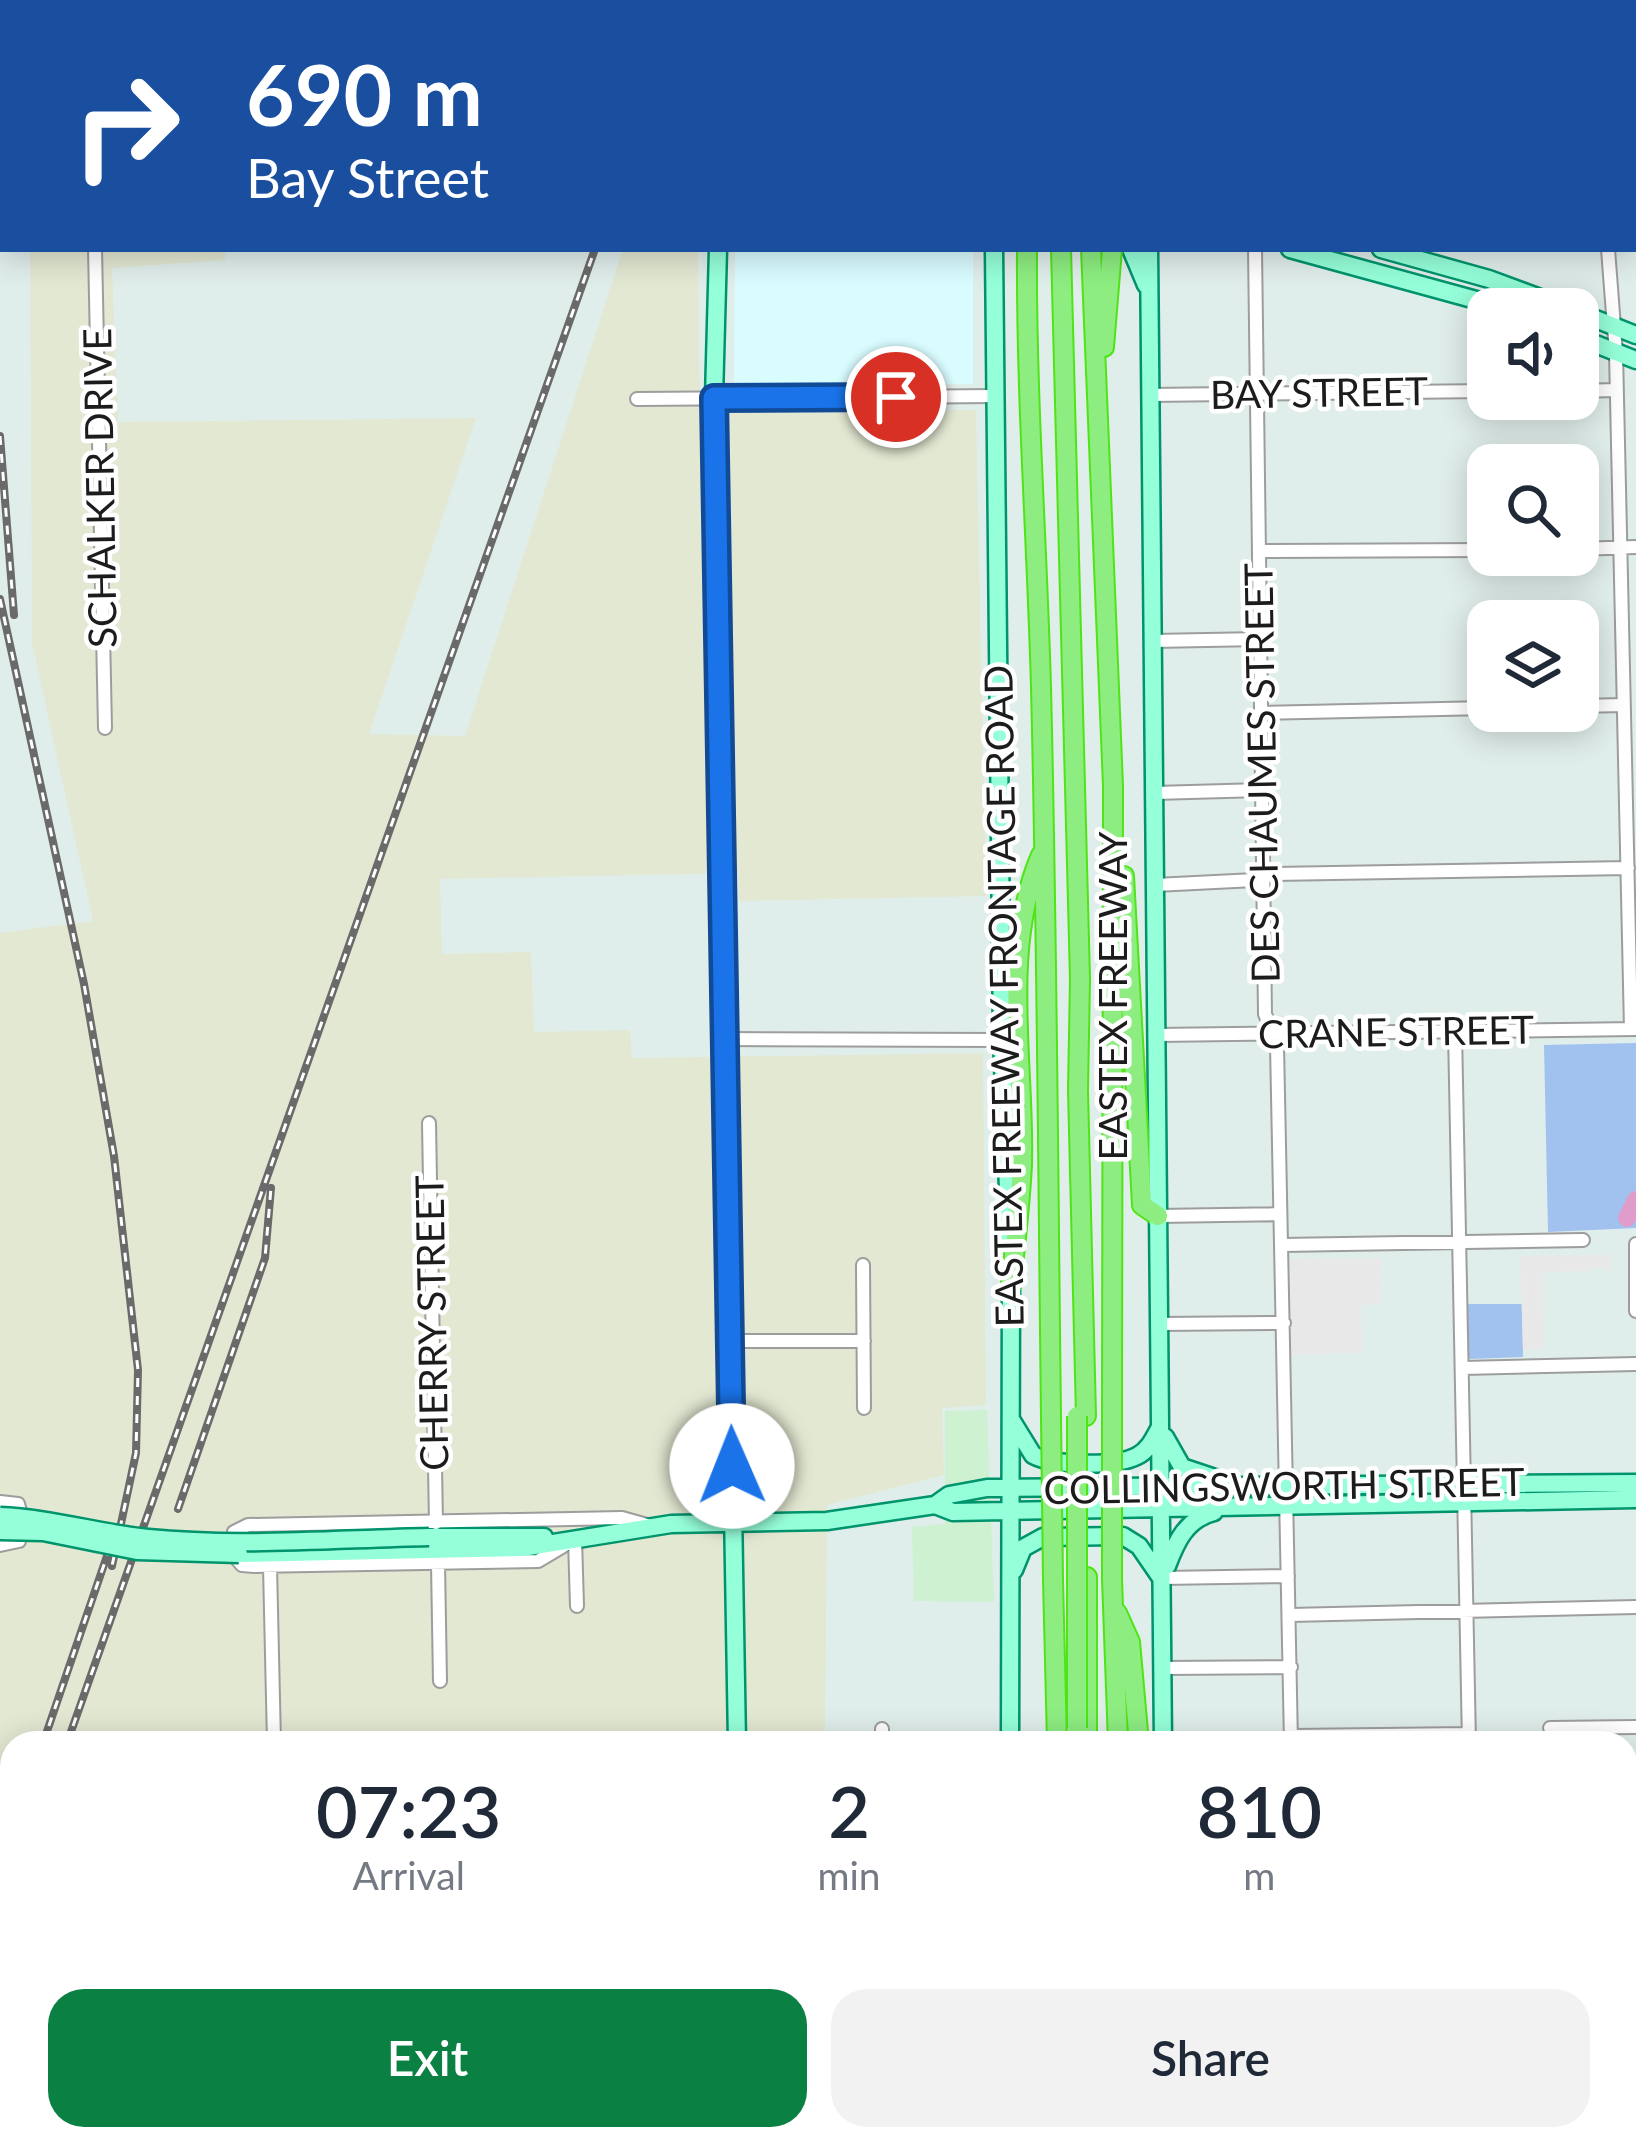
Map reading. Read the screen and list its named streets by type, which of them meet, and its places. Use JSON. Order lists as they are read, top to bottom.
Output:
{
  "streets": {
    "highway": ["EASTEX FREEWAY"],
    "main road": ["EASTEX FREEWAY FRONTAGE ROAD", "COLLINGSWORTH STREET"],
    "street": [
      "BAY STREET",
      "SCHALKER DRIVE",
      "DES CHAUMES STREET",
      "CRANE STREET",
      "CHERRY STREET"
    ]
  },
  "crossings": [
    ["BAY STREET", "DES CHAUMES STREET"],
    ["DES CHAUMES STREET", "CRANE STREET"],
    ["DES CHAUMES STREET", "COLLINGSWORTH STREET"],
    ["EASTEX FREEWAY FRONTAGE ROAD", "COLLINGSWORTH STREET"],
    ["CHERRY STREET", "COLLINGSWORTH STREET"]
  ],
  "page": {
    "turn": ["690 m", "Bay Street"],
    "eta": [
      "07:23",
      "Arrival",
      "2",
      "min",
      "810",
      "m"
    ],
    "buttons": ["Exit", "Share"]
  }
}
